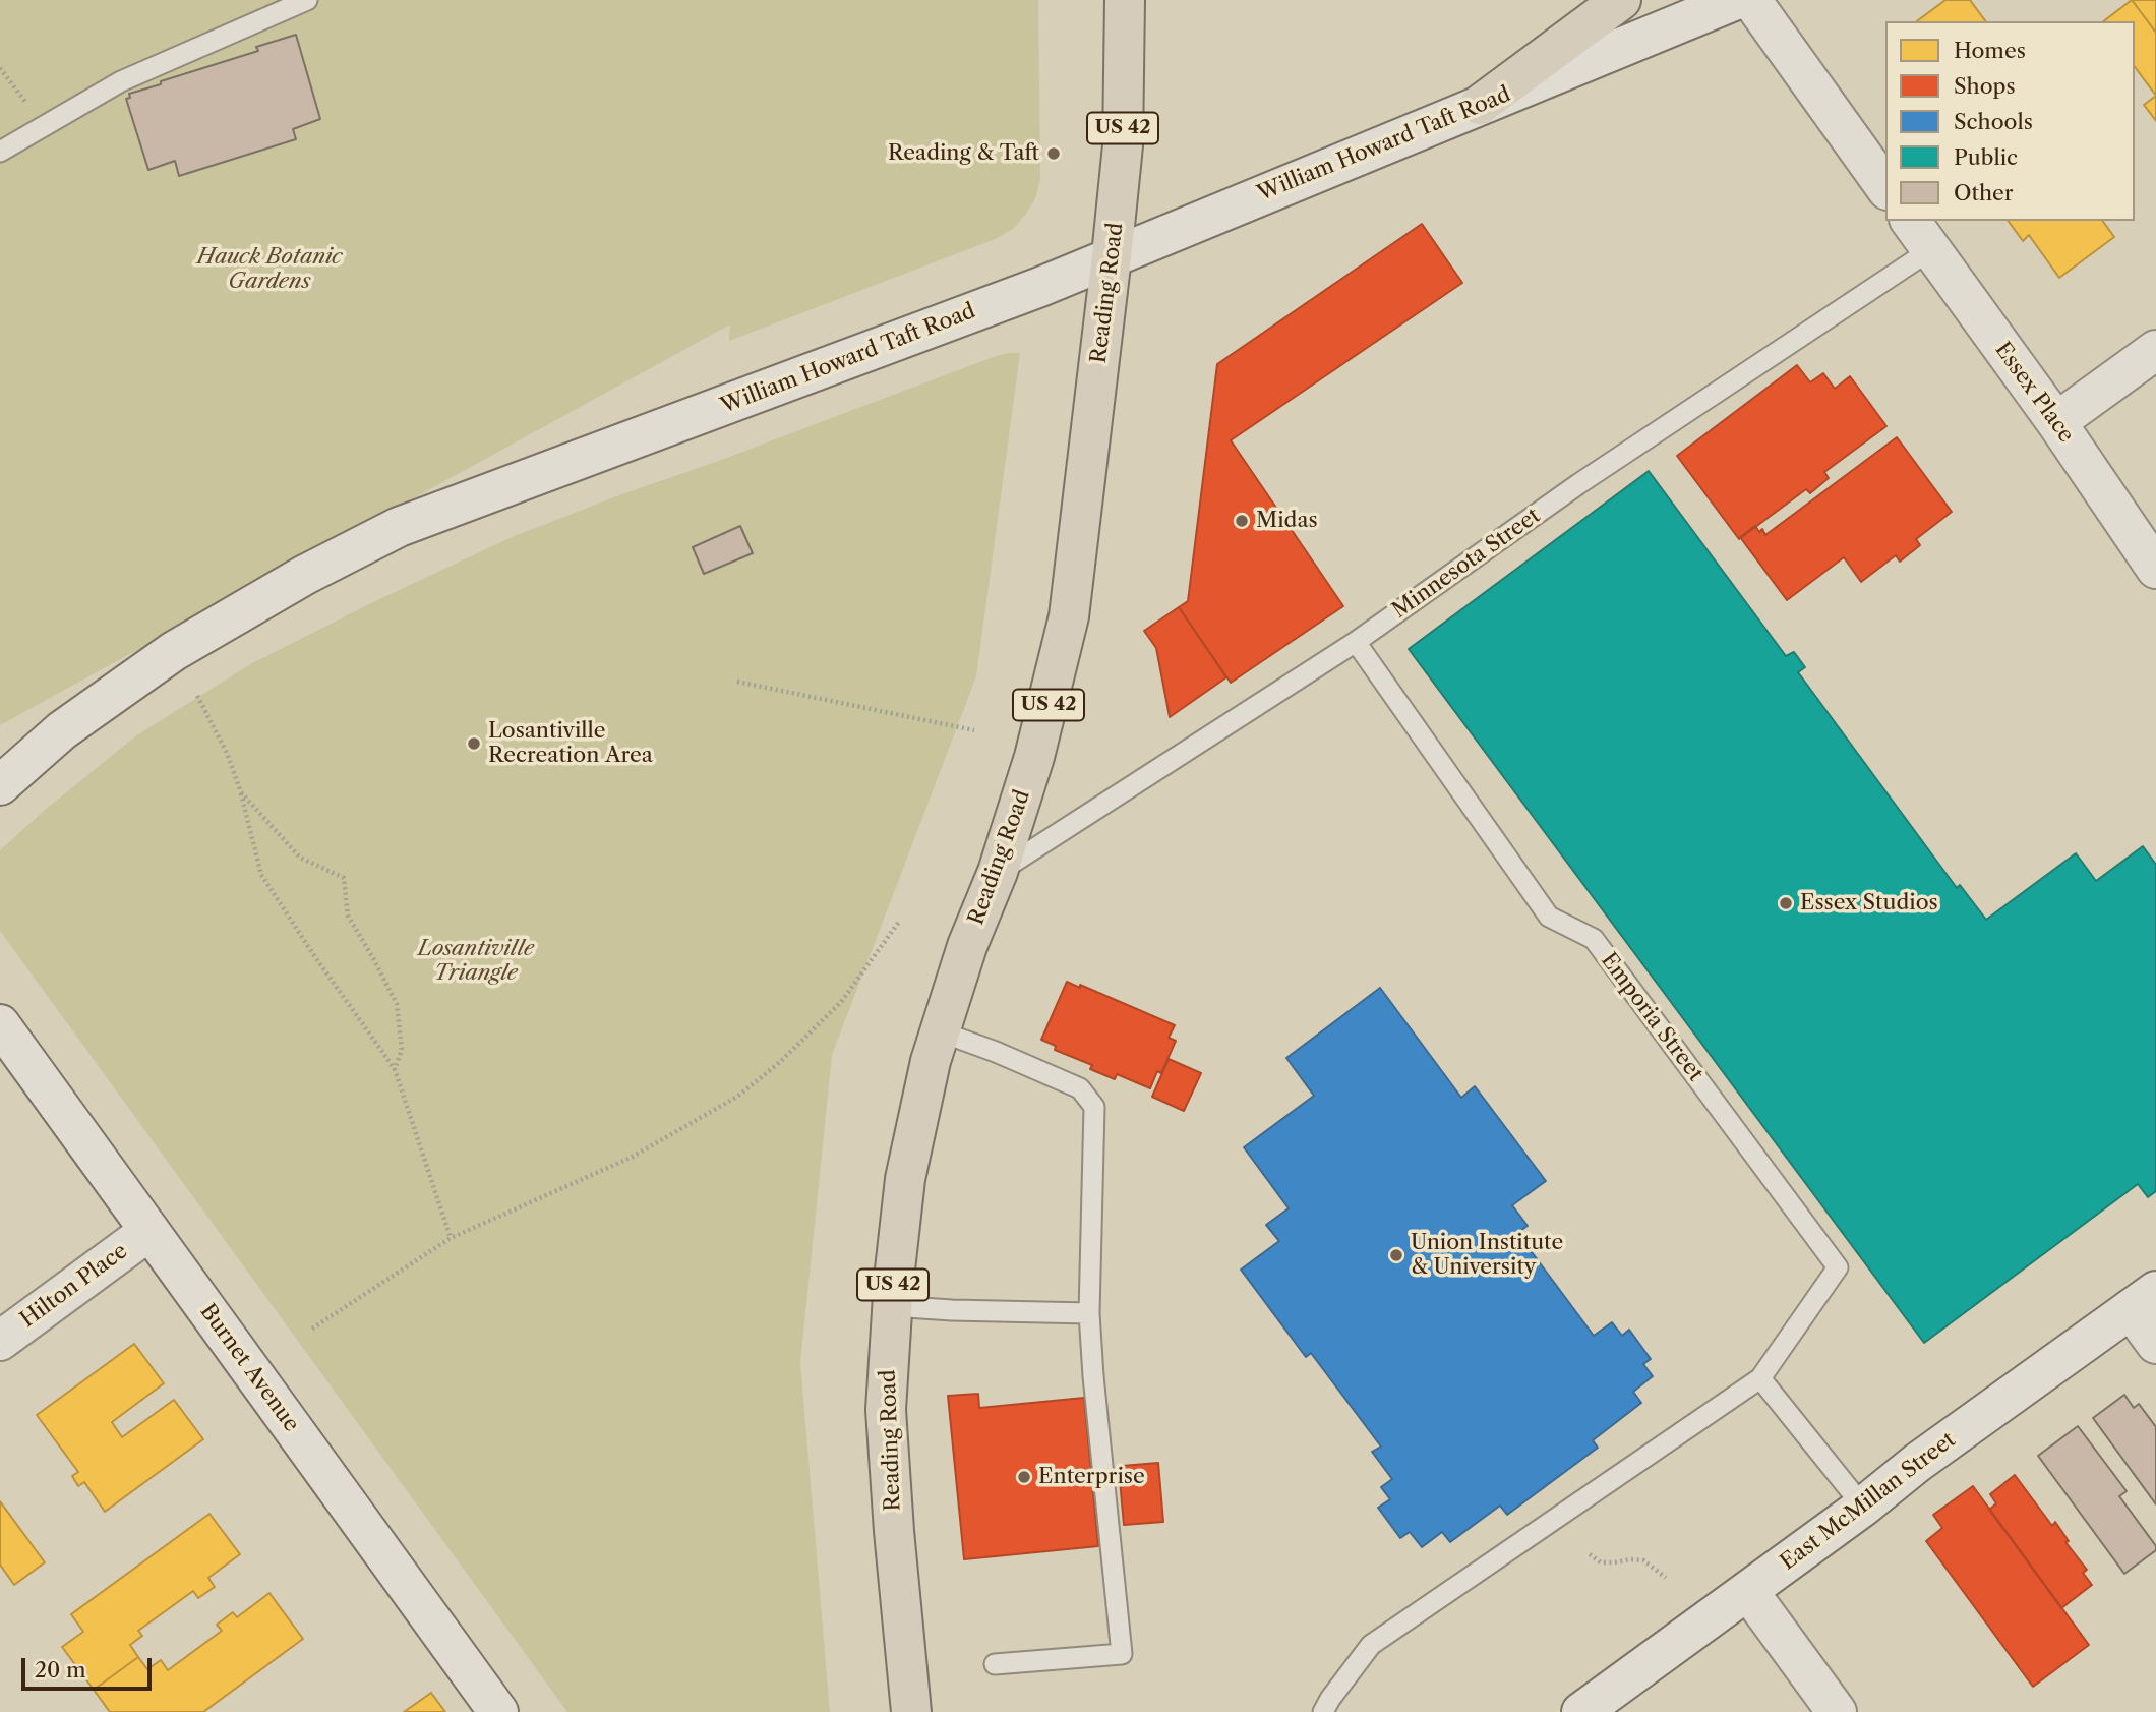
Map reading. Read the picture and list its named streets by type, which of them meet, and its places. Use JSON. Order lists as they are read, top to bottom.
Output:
{
  "streets": {
    "main road": [
      "US 42",
      "William Howard Taft Road",
      "Reading Road",
      "Essex Place",
      "Hilton Place",
      "Burnet Avenue",
      "East McMillan Street"
    ],
    "lane": ["Minnesota Street", "Emporia Street"]
  },
  "crossings": [
    ["William Howard Taft Road", "Reading Road"],
    ["Reading Road", "Minnesota Street"],
    ["Essex Place", "Minnesota Street"],
    ["Minnesota Street", "Emporia Street"],
    ["Hilton Place", "Burnet Avenue"]
  ],
  "parks": ["Hauck Botanic Gardens", "Losantiville Triangle"],
  "places": [
    "Reading & Taft",
    "Midas",
    "Losantiville Recreation Area",
    "Essex Studios",
    "Union Institute & University",
    "Enterprise"
  ],
  "legend": [
    "Homes",
    "Shops",
    "Schools",
    "Public",
    "Other"
  ],
  "scale_bar": "20 m"
}
